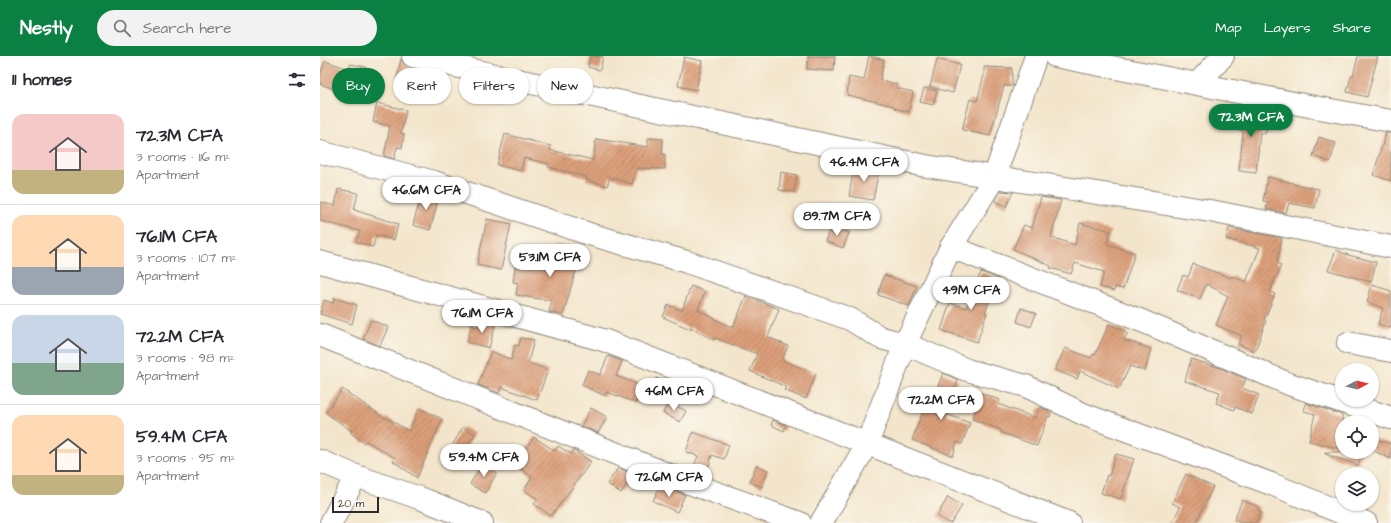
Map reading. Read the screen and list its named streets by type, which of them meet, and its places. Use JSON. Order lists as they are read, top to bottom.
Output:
{
  "scale_bar": "20 m",
  "north": "right",
  "page": {
    "header": "Nestly",
    "search": "Search here",
    "nav": ["Map", "Layers", "Share"],
    "heading": "11 homes",
    "chip": [
      "Buy",
      "Rent",
      "Filters",
      "New"
    ],
    "list": [
      {
        "name": "72.3M CFA",
        "note": "3 rooms · 116 m² · Apartment"
      },
      {
        "name": "76.1M CFA",
        "note": "3 rooms · 107 m² · Apartment"
      },
      {
        "name": "72.2M CFA",
        "note": "3 rooms · 98 m² · Apartment"
      },
      {
        "name": "59.4M CFA",
        "note": "3 rooms · 95 m² · Apartment"
      }
    ],
    "price": [
      "72.3M CFA",
      "46.4M CFA",
      "46.6M CFA",
      "89.7M CFA",
      "53.1M CFA",
      "49M CFA",
      "76.1M CFA",
      "46M CFA",
      "72.2M CFA",
      "59.4M CFA",
      "72.6M CFA"
    ],
    "scale": "20 m"
  }
}
